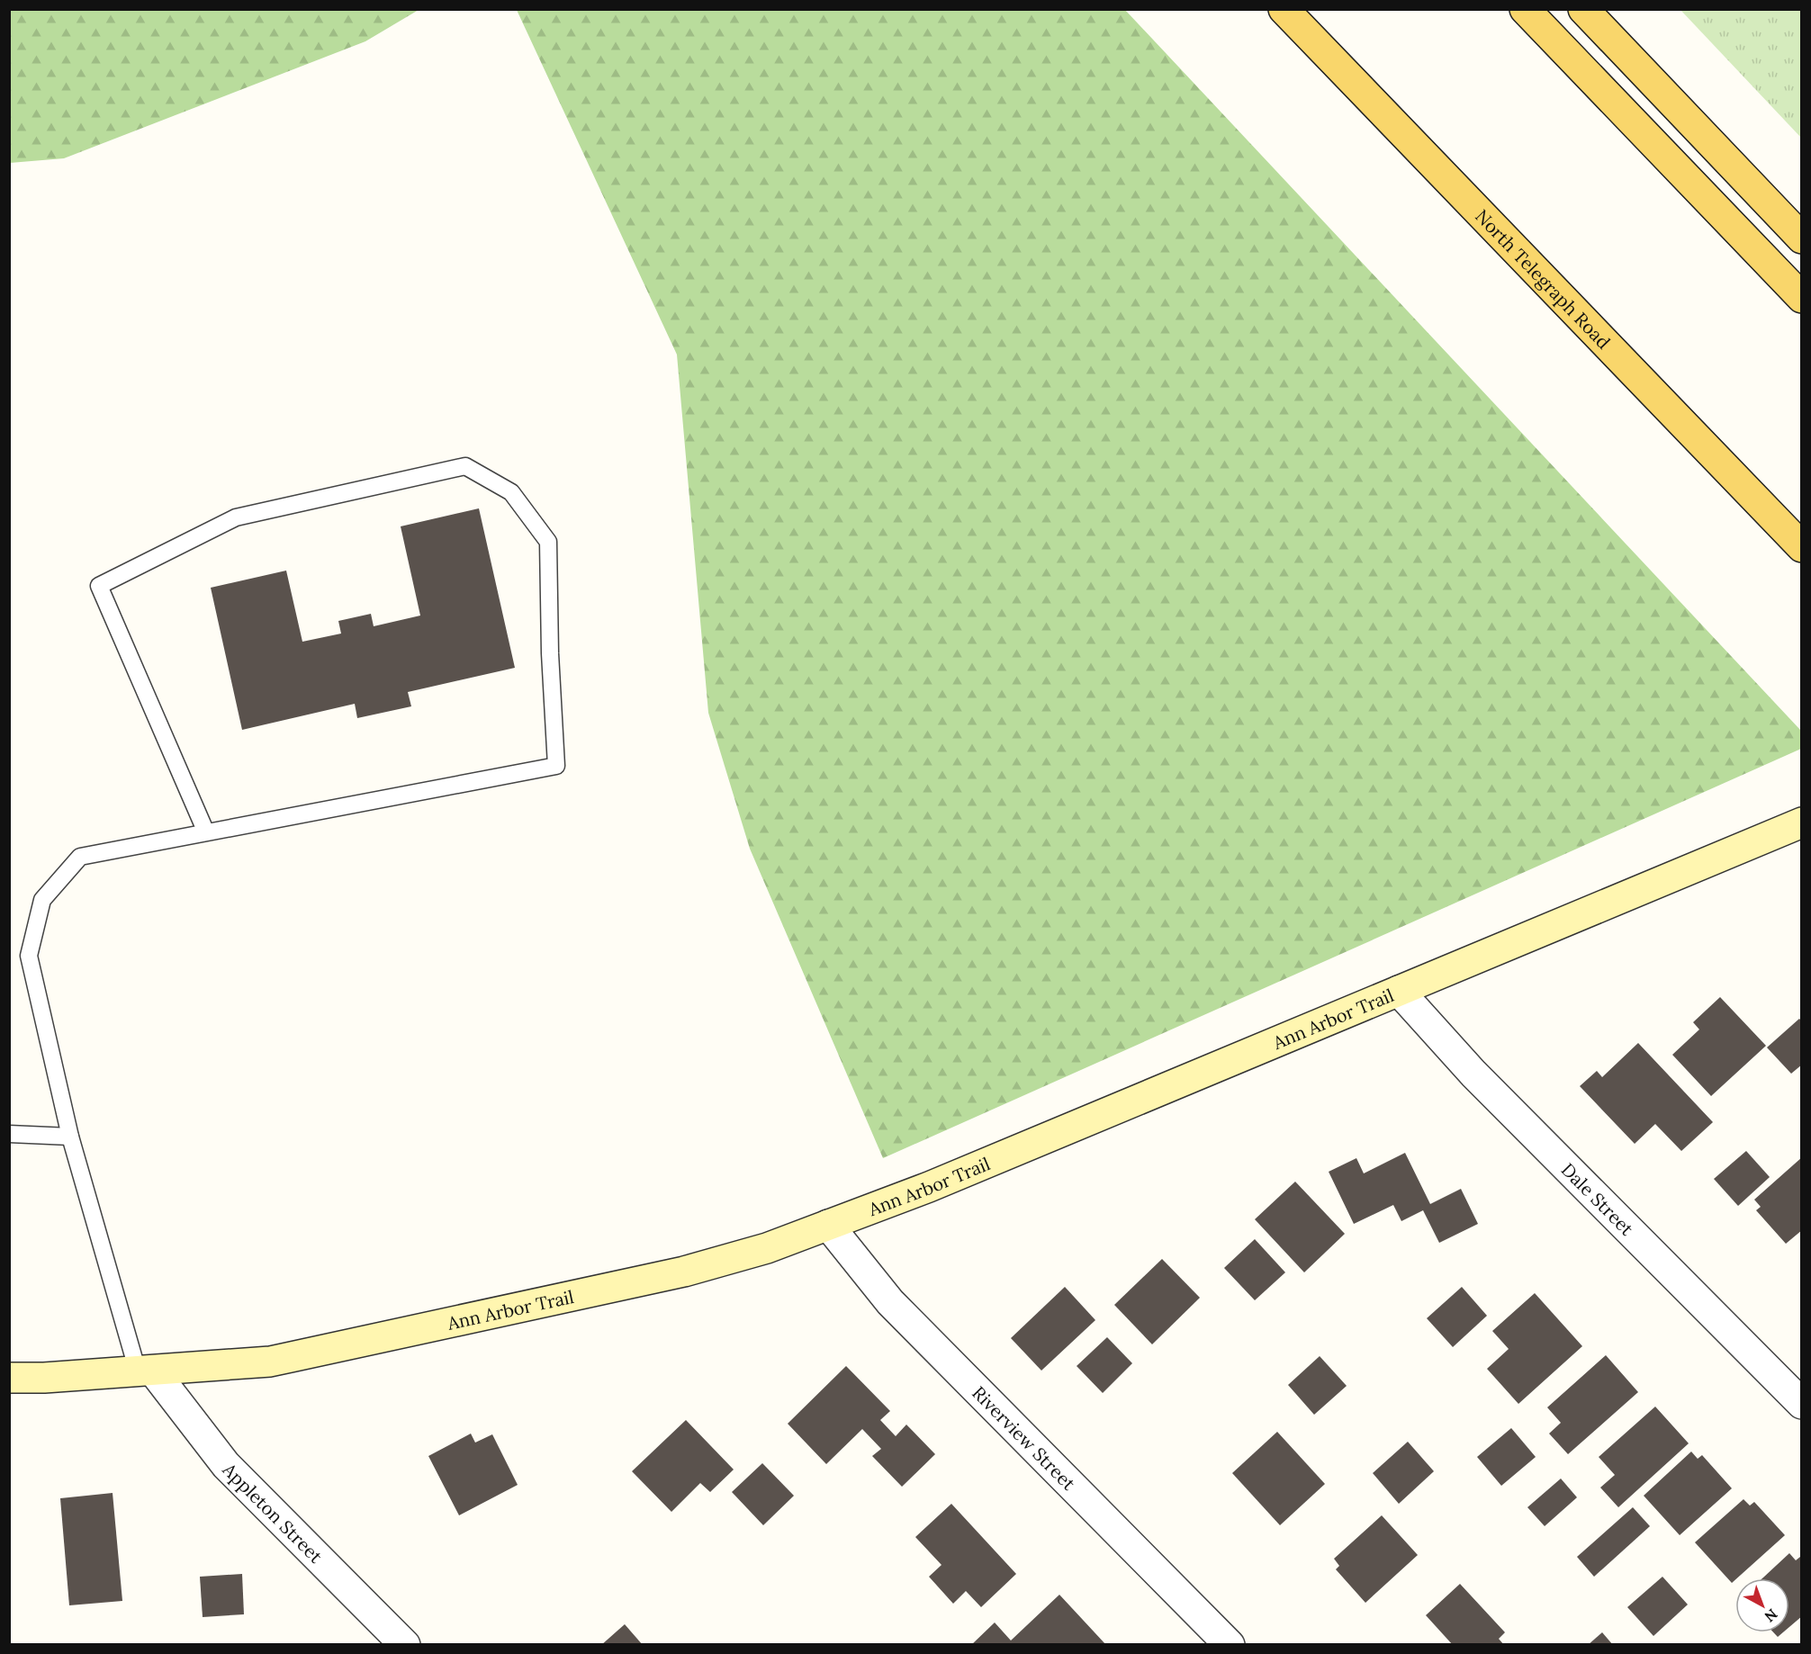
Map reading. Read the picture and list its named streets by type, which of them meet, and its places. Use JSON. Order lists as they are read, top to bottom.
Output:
{
  "streets": {
    "main road": ["North Telegraph Road"],
    "street": [
      "Ann Arbor Trail",
      "Dale Street",
      "Riverview Street",
      "Appleton Street"
    ]
  },
  "crossings": [
    ["Ann Arbor Trail", "Dale Street"],
    ["Ann Arbor Trail", "Riverview Street"],
    ["Ann Arbor Trail", "Appleton Street"]
  ],
  "north": "bottom right"
}
